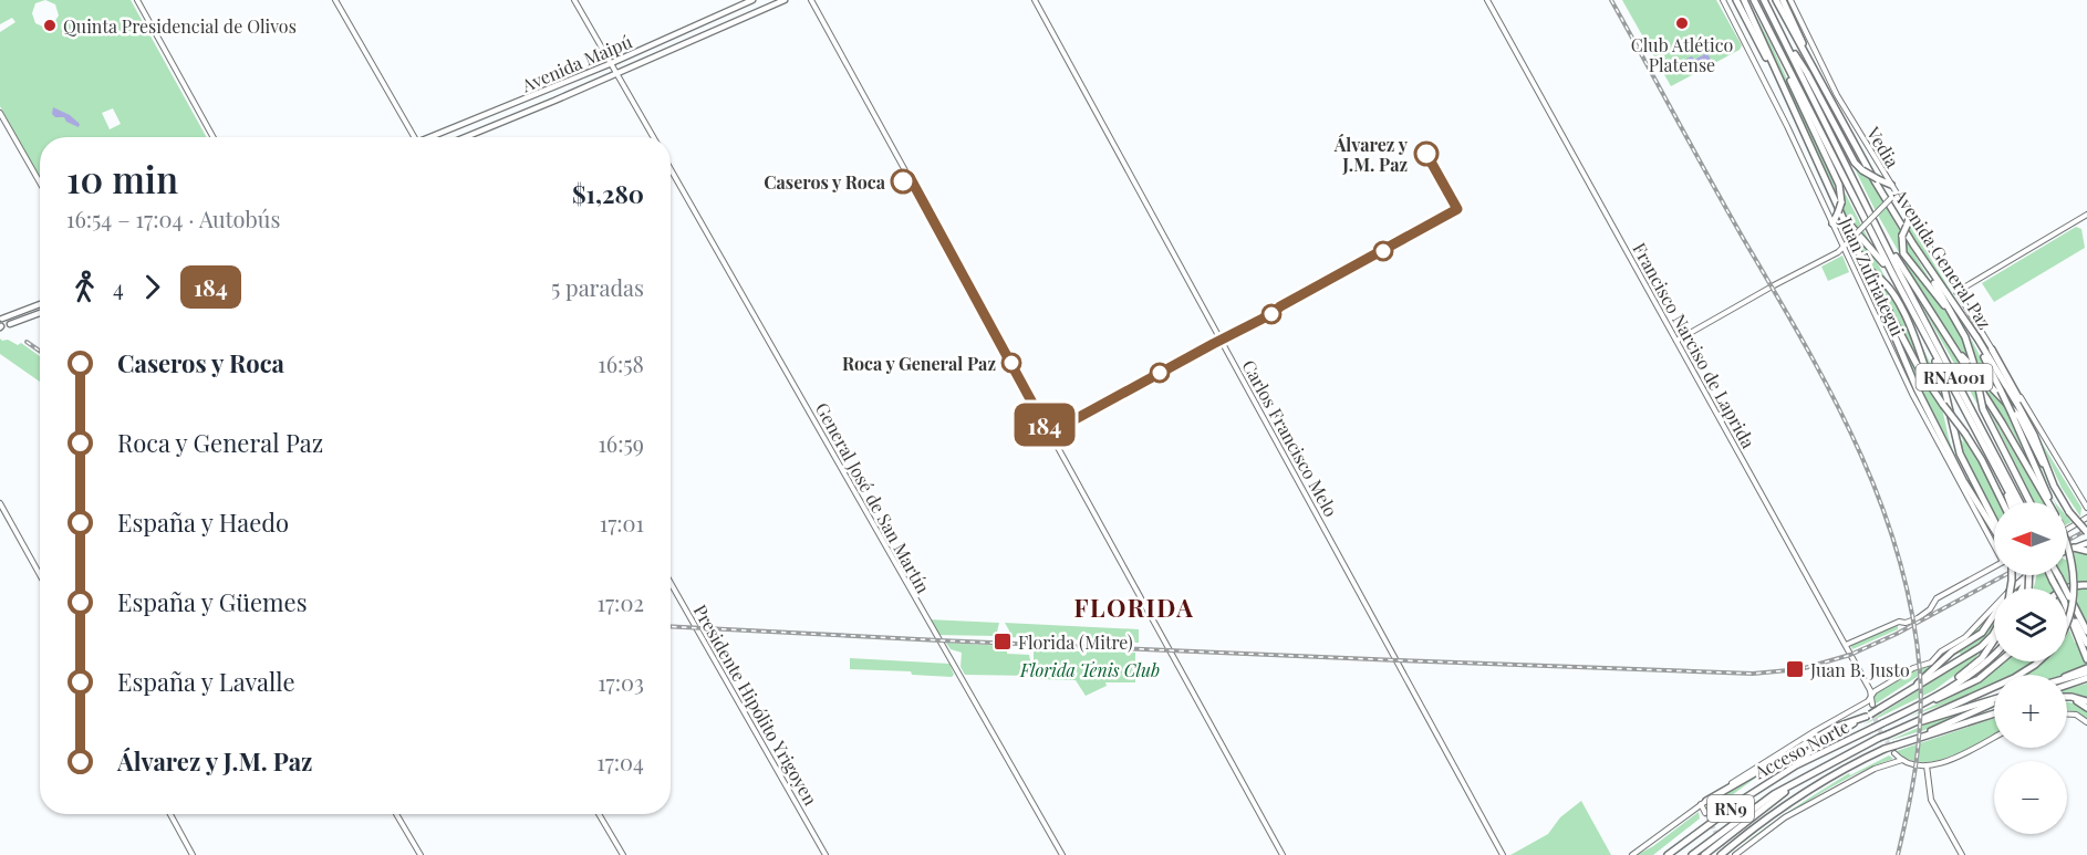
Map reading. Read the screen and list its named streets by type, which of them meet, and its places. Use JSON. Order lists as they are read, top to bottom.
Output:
{
  "streets": {
    "highway": [
      "Avenida General Paz",
      "RNA001",
      "Acceso Norte",
      "RN9"
    ],
    "main road": ["Avenida Maipú"],
    "street": [
      "Vedia",
      "Juan Zufriategui",
      "Francisco Narciso de Laprida",
      "Carlos Francisco Melo",
      "General José de San Martín",
      "Presidente Hipólito Yrigoyen"
    ]
  },
  "districts": ["FLORIDA"],
  "parks": ["Florida Tenis Club"],
  "places": {
    "other": [
      "Club Atlético Platense",
      "Quinta Presidencial de Olivos",
      "Álvarez y J.M. Paz",
      "Caseros y Roca",
      "Roca y General Paz"
    ],
    "transit": ["Florida (Mitre)", "Juan B. Justo"]
  },
  "lines": ["bus line 184"],
  "north": "left",
  "page": {
    "on_map": "184",
    "heading": ["10 min", "16:54 – 17:04 · Autobús", "$1,280"],
    "legs": ["4", "184", "5 paradas"],
    "list": [
      {
        "name": "Caseros y Roca",
        "value": "16:58"
      },
      {
        "name": "Roca y General Paz",
        "value": "16:59"
      },
      {
        "name": "España y Haedo",
        "value": "17:01"
      },
      {
        "name": "España y Güemes",
        "value": "17:02"
      },
      {
        "name": "España y Lavalle",
        "value": "17:03"
      },
      {
        "name": "Álvarez y J.M. Paz",
        "value": "17:04"
      }
    ],
    "map_buttons": ["+", "−"]
  }
}
